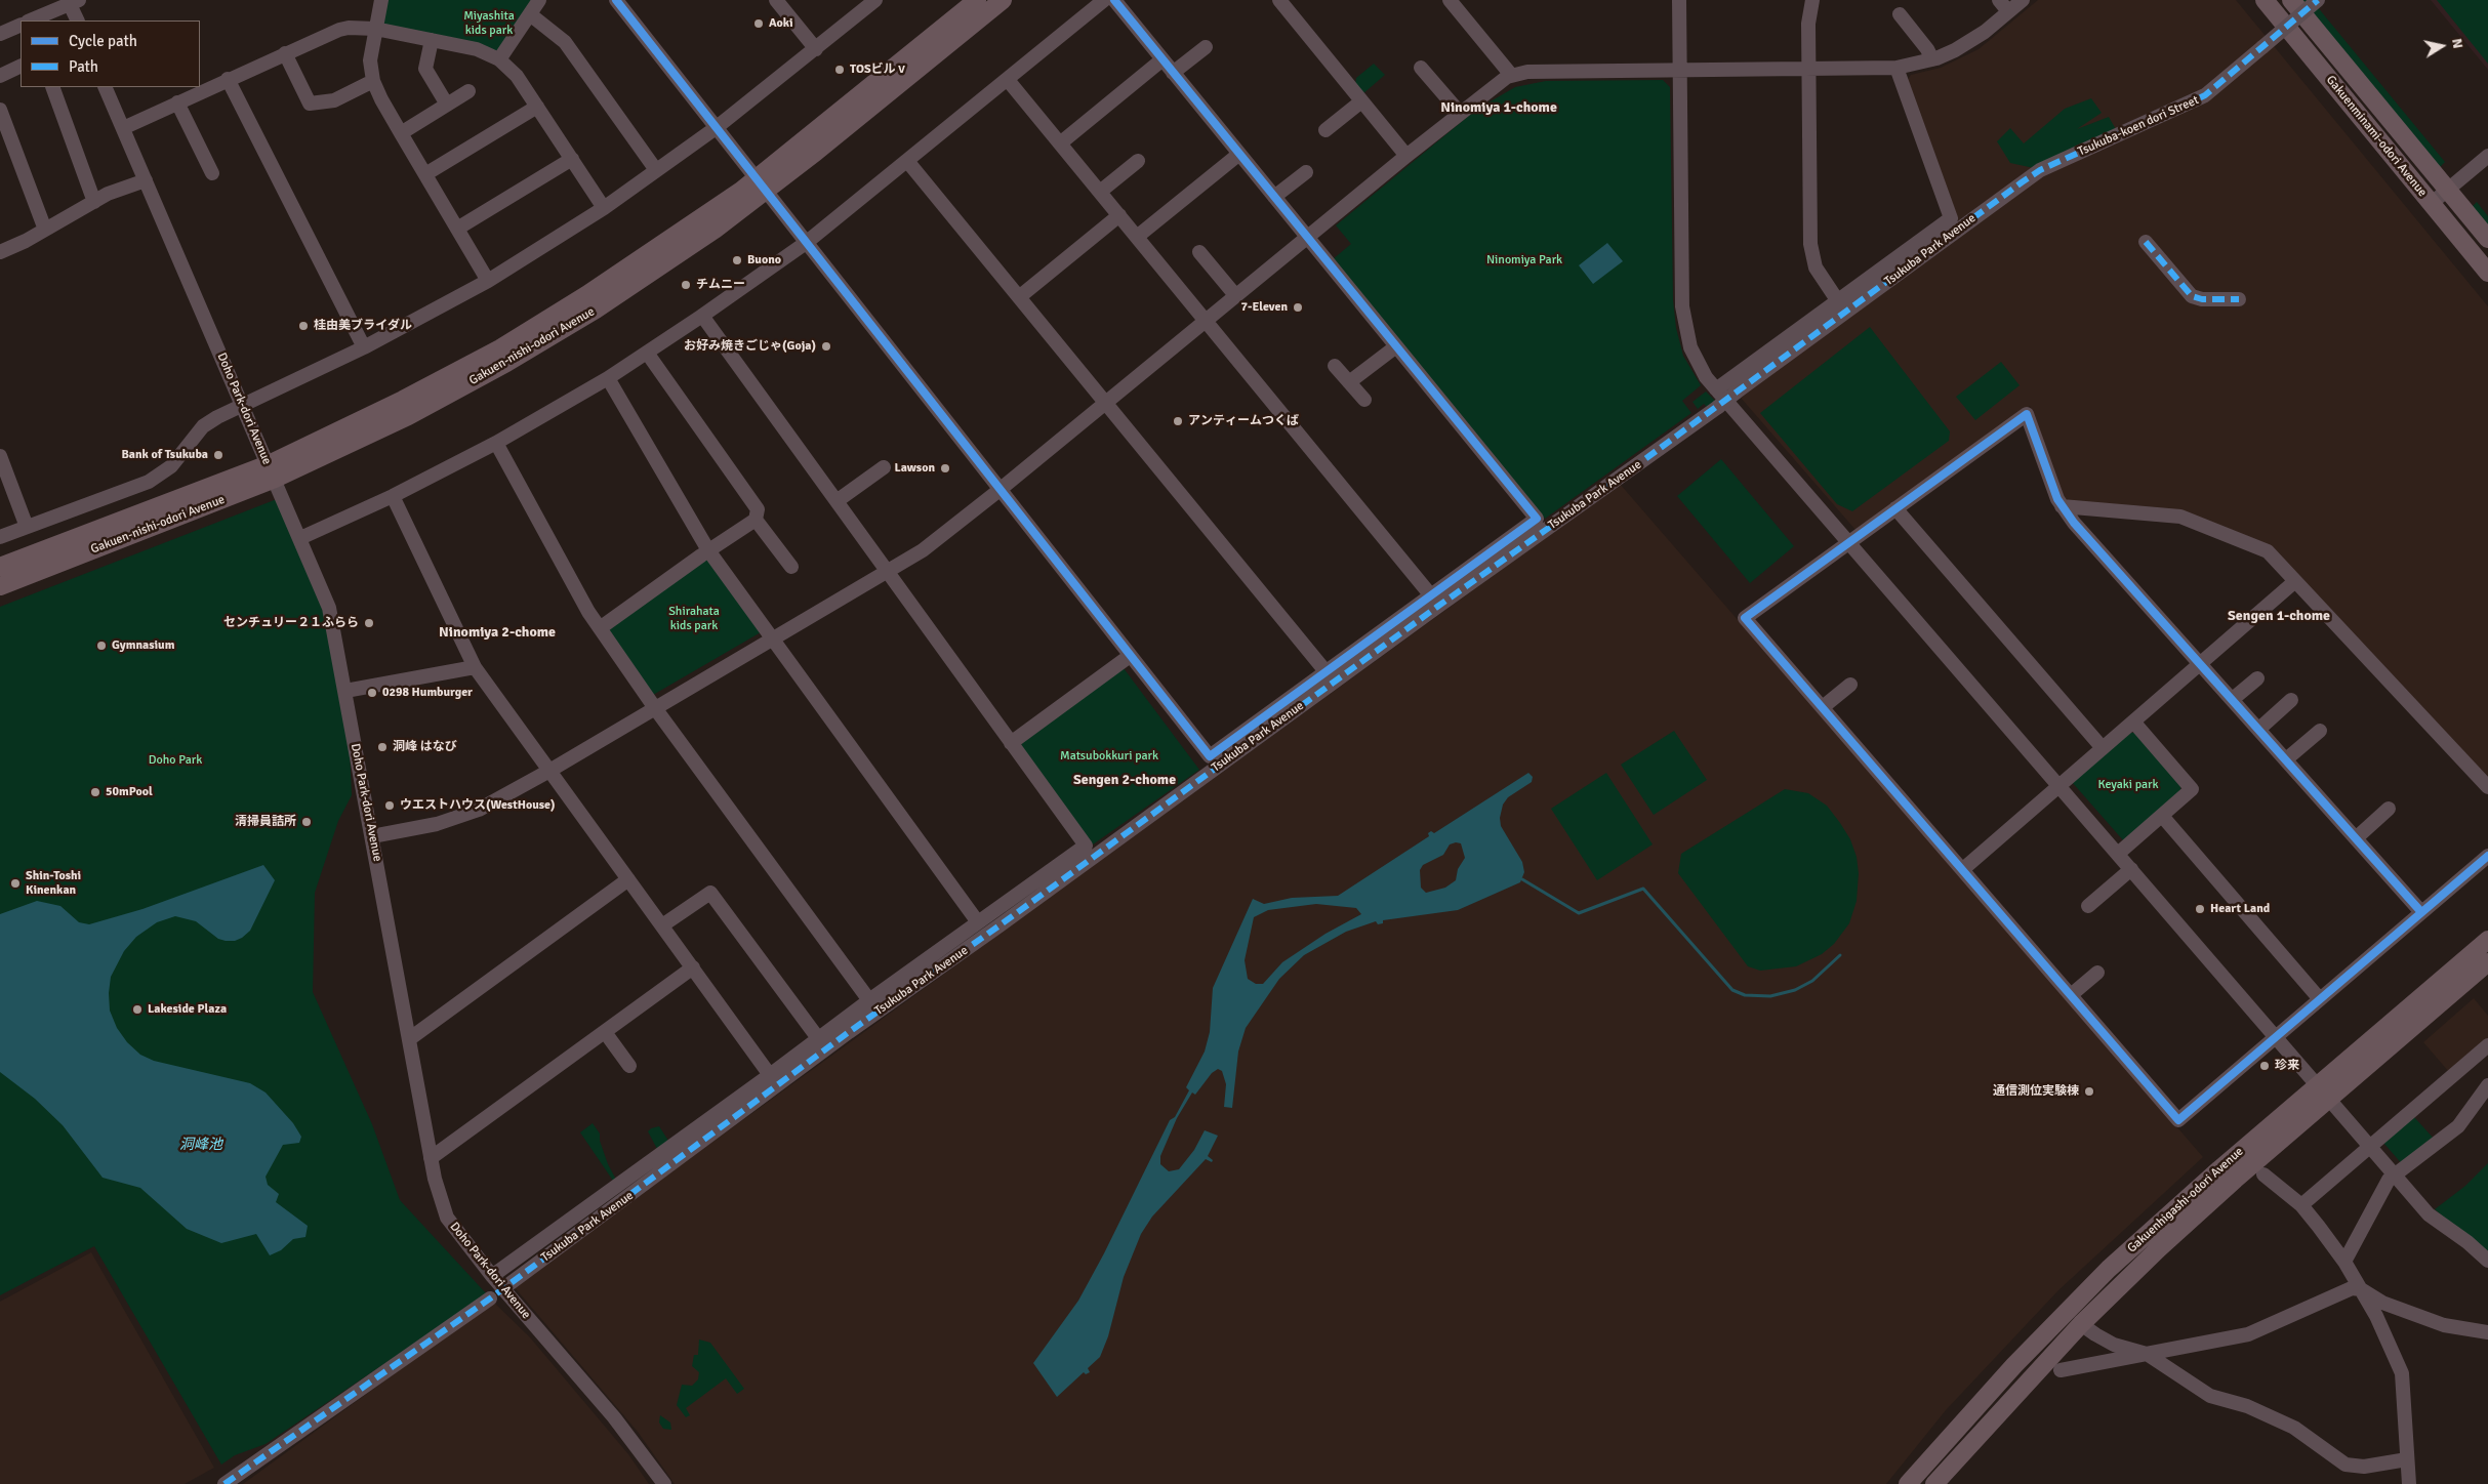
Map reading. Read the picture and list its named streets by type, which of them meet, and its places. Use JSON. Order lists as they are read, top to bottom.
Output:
{
  "streets": {
    "main road": ["Gakuenminami-odori Avenue", "Gakuen-nishi-odori Avenue", "Gakuenhigashi-odori Avenue"],
    "street": ["Tsukuba-koen dori Street", "Tsukuba Park Avenue", "Doho Park-dori Avenue"]
  },
  "crossings": [
    ["Tsukuba-koen dori Street", "Tsukuba Park Avenue"],
    ["Gakuen-nishi-odori Avenue", "Doho Park-dori Avenue"]
  ],
  "districts": [
    "Ninomiya 1-chome",
    "Sengen 1-chome",
    "Ninomiya 2-chome",
    "Sengen 2-chome"
  ],
  "water": ["洞峰池"],
  "parks": [
    "Miyashita kids park",
    "Ninomiya Park",
    "Shirahata kids park",
    "Matsubokkuri park",
    "Doho Park",
    "Keyaki park"
  ],
  "places": [
    "Aoki",
    "TOSビルⅴ",
    "Buono",
    "チムニー",
    "7-Eleven",
    "桂由美ブライダル",
    "お好み焼きごじゃ(Goja)",
    "アンティームつくば",
    "Bank of Tsukuba",
    "Lawson",
    "センチュリー２１ふらら",
    "Gymnasium",
    "0298 Humburger",
    "洞峰 はなび",
    "50mPool",
    "ウエストハウス(WestHouse)",
    "清掃員詰所",
    "Shin-Toshi Kinenkan",
    "Heart Land",
    "Lakeside Plaza",
    "珍来",
    "通信測位実験棟"
  ],
  "legend": ["Cycle path", "Path"],
  "north": "right"
}
